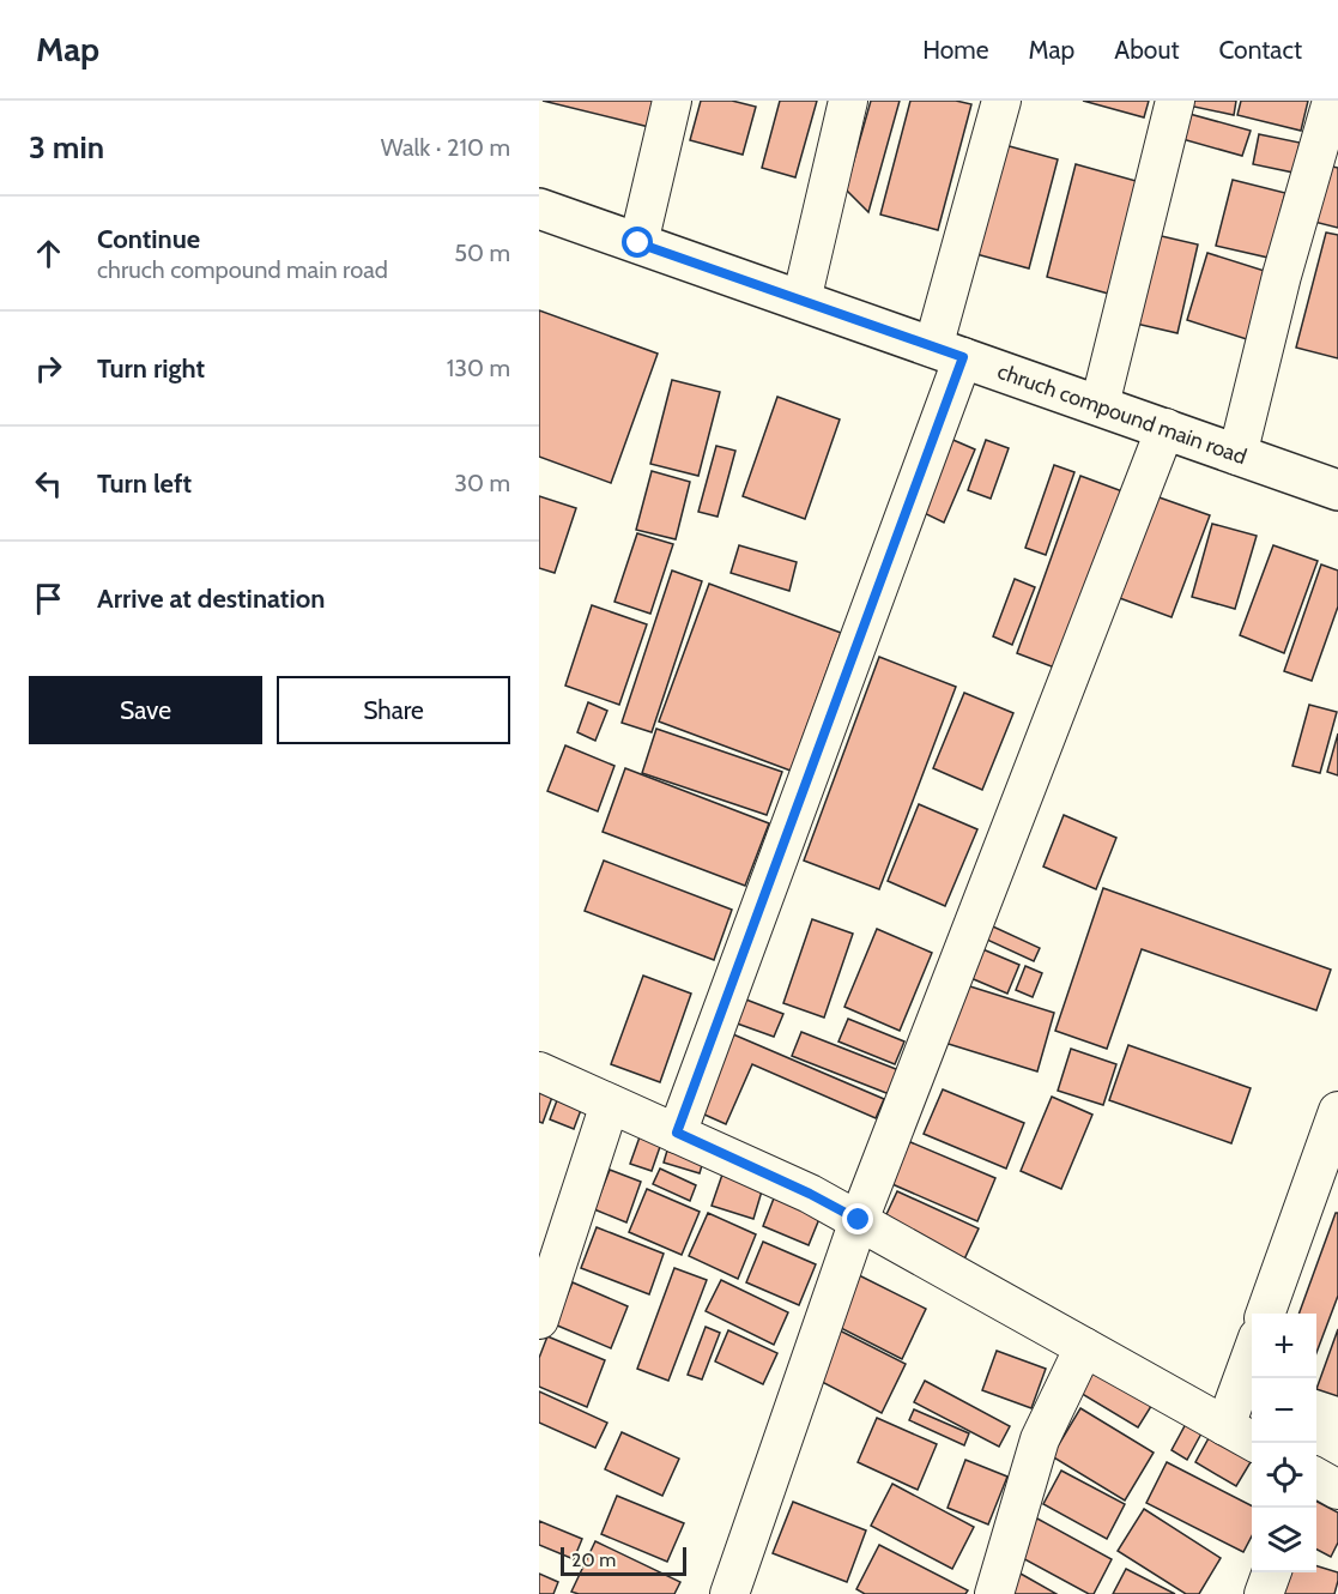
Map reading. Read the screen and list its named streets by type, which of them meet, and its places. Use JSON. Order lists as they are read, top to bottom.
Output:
{
  "streets": {
    "main road": ["chruch compound main road"]
  },
  "scale_bar": "20 m",
  "page": {
    "header": "Map",
    "nav": [
      "Home",
      "Map",
      "About",
      "Contact"
    ],
    "heading": ["3 min", "Walk · 210 m"],
    "list": [
      ["Continue", "chruch compound main road", "50 m"],
      ["Turn right", "130 m"],
      ["Turn left", "30 m"],
      "Arrive at destination"
    ],
    "buttons": ["Save", "Share"],
    "map_buttons": ["+", "−"],
    "scale": "20 m"
  }
}
